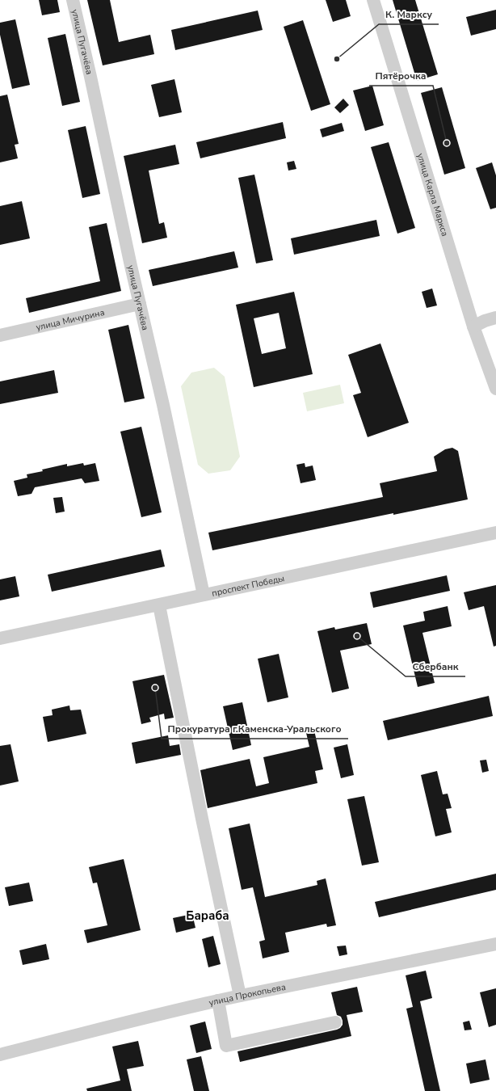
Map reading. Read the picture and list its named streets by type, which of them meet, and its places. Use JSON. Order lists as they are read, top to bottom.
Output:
{
  "streets": {
    "street": [
      "улица Пугачёва",
      "улица Карла Маркса",
      "улица Мичурина",
      "проспект Победы",
      "улица Прокопьева"
    ]
  },
  "crossings": [
    ["улица Пугачёва", "улица Мичурина"],
    ["улица Пугачёва", "проспект Победы"]
  ],
  "districts": ["Бараба"],
  "places": [
    "К. Марксу",
    "Пятёрочка",
    "Сбербанк",
    "Прокуратура г.Каменска-Уральского"
  ]
}
